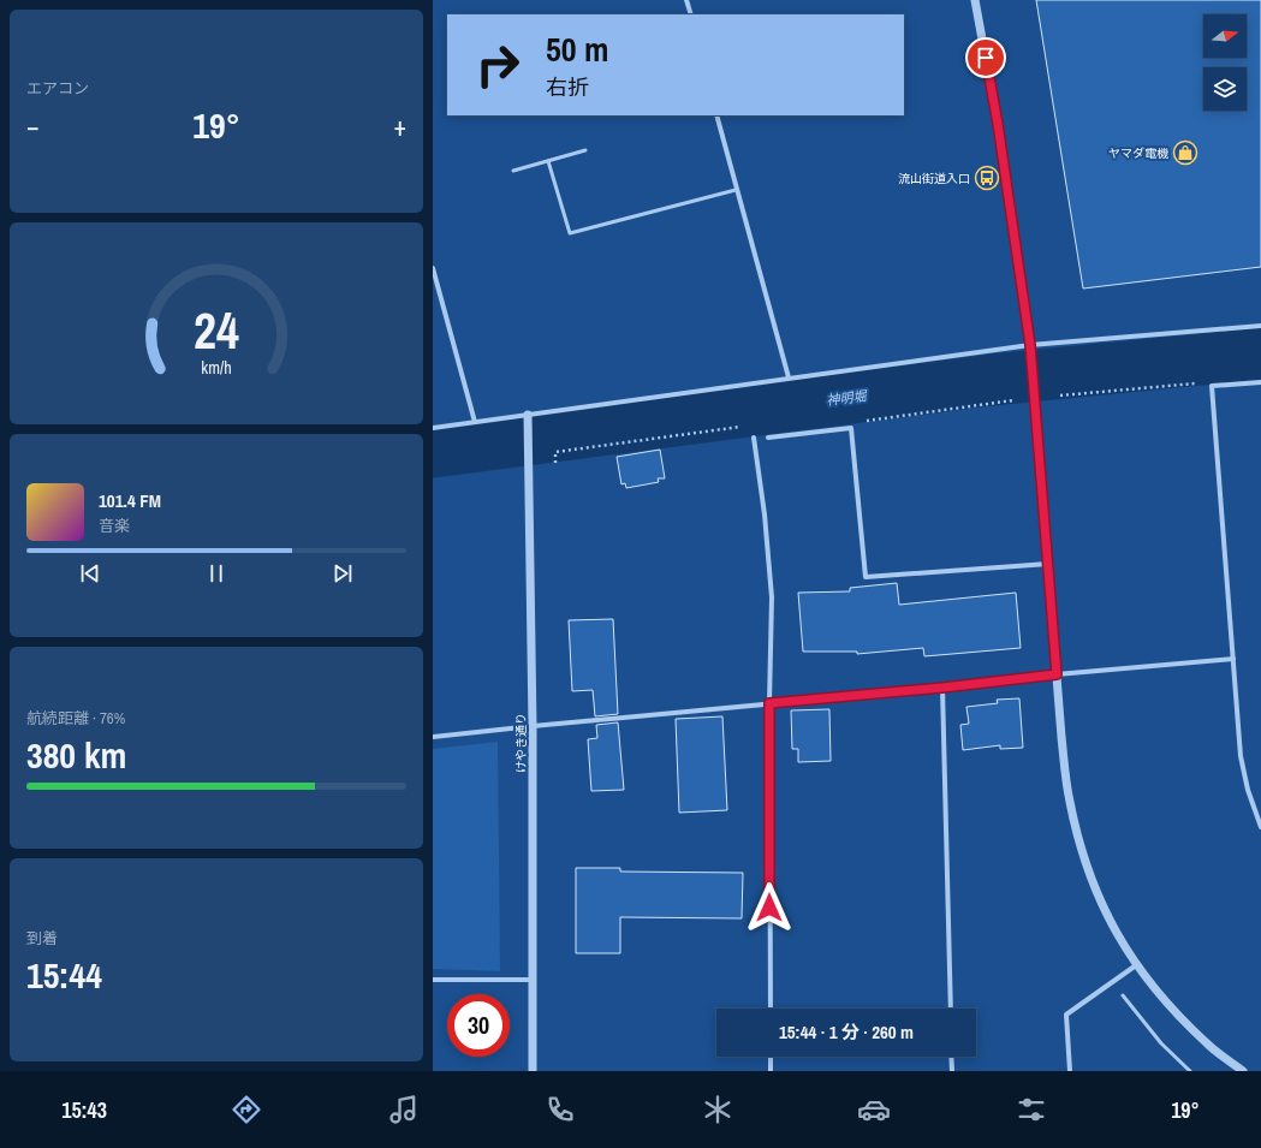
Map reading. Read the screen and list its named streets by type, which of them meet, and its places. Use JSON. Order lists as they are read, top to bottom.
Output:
{
  "streets": {
    "street": ["けやき通り"]
  },
  "water": ["神明堀"],
  "places": {
    "shop": ["ヤマダ電機"],
    "bus stop": ["流山街道入口"]
  },
  "north": "right",
  "page": {
    "tile": [
      "エアコン",
      ["航続距離 · 76%", "380 km"],
      ["到着", "15:44"]
    ],
    "turn": ["50 m", "右折"],
    "heat": ["−", "19°", "+"],
    "song": ["101.4 FM", "音楽"],
    "limit": "30",
    "trip": "15:44 · 1 分 · 260 m",
    "tabs": ["15:43", "19°"],
    "gauge": ["24", "km/h"]
  }
}
